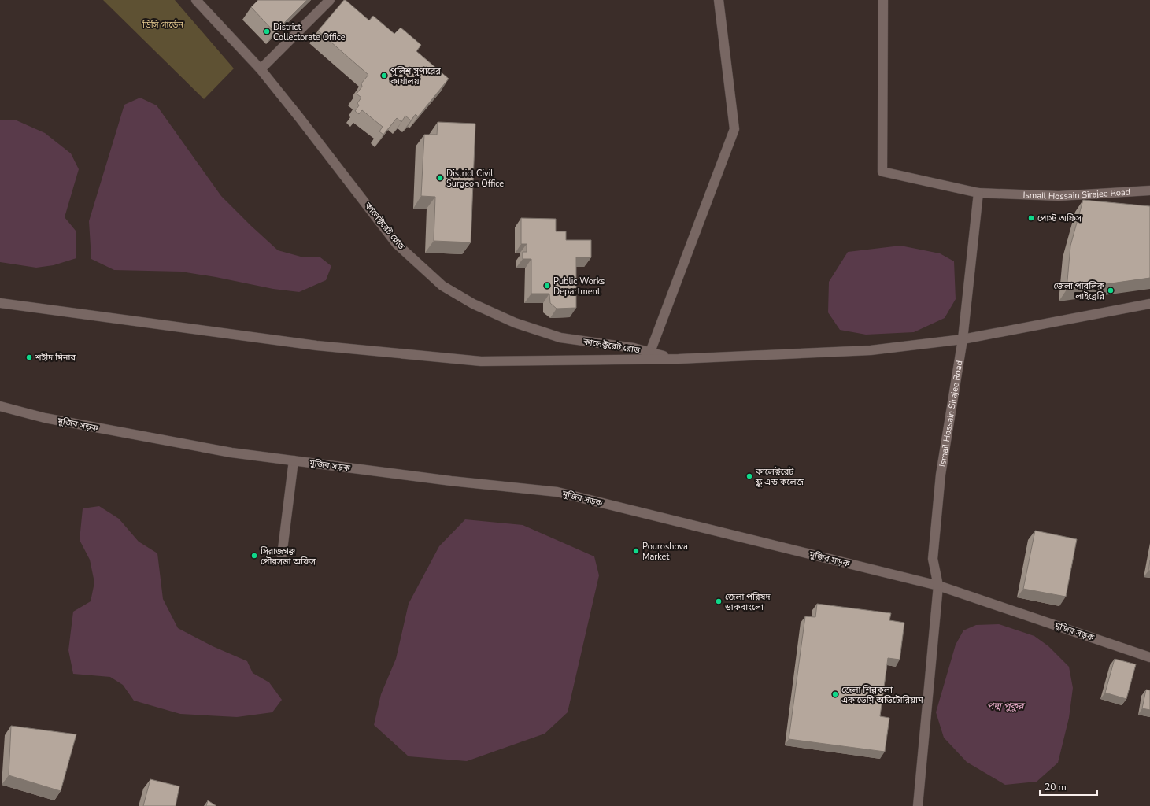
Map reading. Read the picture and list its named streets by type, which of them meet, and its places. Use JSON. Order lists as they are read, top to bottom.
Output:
{
  "streets": {
    "street": ["Ismail Hossain Sirajee Road", "কালেক্টরেট রোড", "মুজিব সড়ক"]
  },
  "crossings": [
    ["Ismail Hossain Sirajee Road", "মুজিব সড়ক"]
  ],
  "water": ["পদ্ম পুকুর"],
  "parks": ["ডিসি গার্ডেন"],
  "places": [
    "District Collectorate Office",
    "পুলিশ সুপারের কার্যালয়",
    "District Civil Surgeon Office",
    "পোস্ট অফিস",
    "Public Works Department",
    "জেলা পাবলিক লাইব্রেরি",
    "শহীদ মিনার",
    "কালেক্টরেট স্কুল এন্ড কলেজ",
    "Pouroshova Market",
    "সিরাজগঞ্জ পৌরসভা অফিস",
    "জেলা পরিষদ ডাকবাংলো",
    "জেলা শিল্পকলা একাডেমি অডিটোরিয়াম"
  ],
  "scale_bar": "20 m"
}
